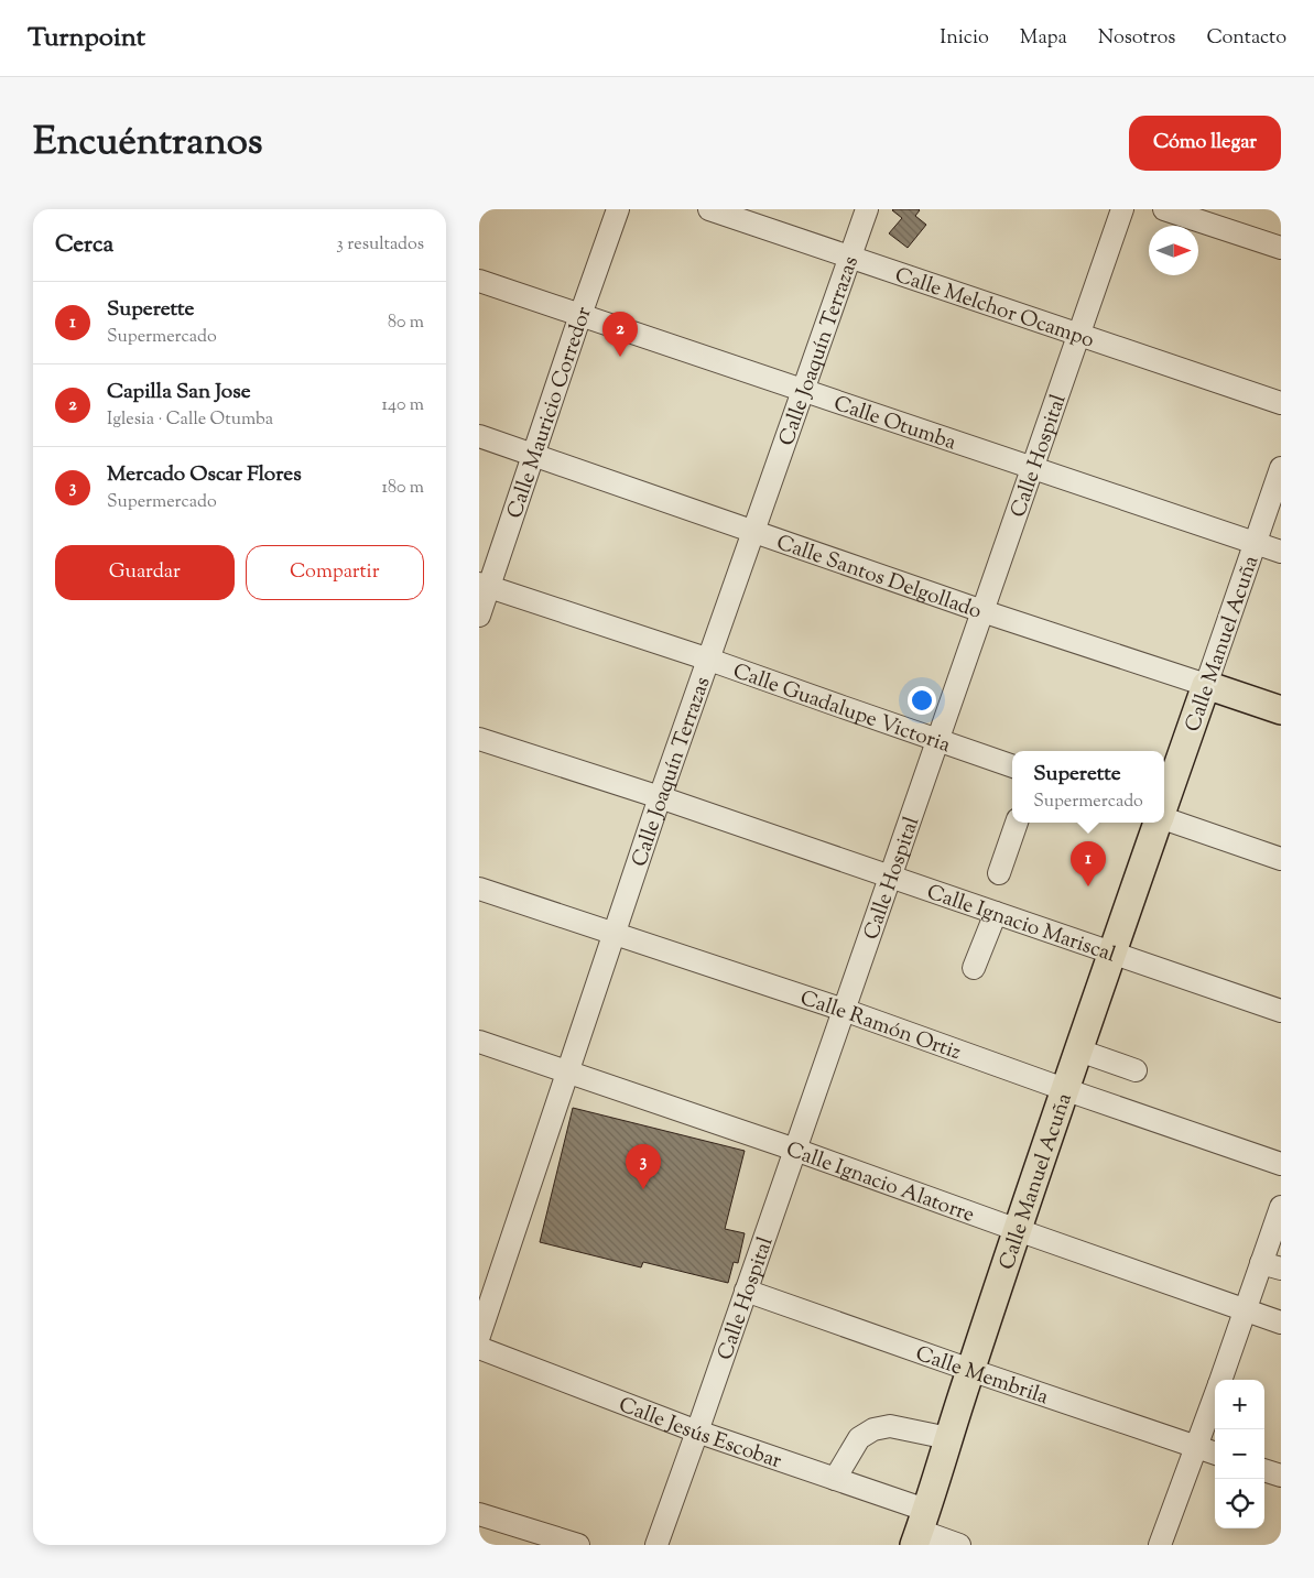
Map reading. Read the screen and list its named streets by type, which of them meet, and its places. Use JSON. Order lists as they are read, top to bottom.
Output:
{
  "streets": {
    "main road": ["Calle Santos Delgollado", "Calle Manuel Acuña"],
    "street": [
      "Calle Melchor Ocampo",
      "Calle Joaquín Terrazas",
      "Calle Mauricio Corredor",
      "Calle Otumba",
      "Calle Hospital",
      "Calle Guadalupe Victoria",
      "Calle Ignacio Mariscal",
      "Calle Ramón Ortiz",
      "Calle Ignacio Alatorre",
      "Calle Membrila",
      "Calle Jesús Escobar"
    ]
  },
  "crossings": [
    ["Calle Melchor Ocampo", "Calle Joaquín Terrazas"],
    ["Calle Melchor Ocampo", "Calle Hospital"],
    ["Calle Joaquín Terrazas", "Calle Otumba"],
    ["Calle Joaquín Terrazas", "Calle Santos Delgollado"],
    ["Calle Joaquín Terrazas", "Calle Guadalupe Victoria"],
    ["Calle Joaquín Terrazas", "Calle Ignacio Mariscal"],
    ["Calle Joaquín Terrazas", "Calle Ramón Ortiz"],
    ["Calle Joaquín Terrazas", "Calle Ignacio Alatorre"],
    ["Calle Mauricio Corredor", "Calle Otumba"],
    ["Calle Mauricio Corredor", "Calle Santos Delgollado"],
    ["Calle Mauricio Corredor", "Calle Guadalupe Victoria"],
    ["Calle Otumba", "Calle Hospital"],
    ["Calle Otumba", "Calle Manuel Acuña"],
    ["Calle Hospital", "Calle Santos Delgollado"],
    ["Calle Hospital", "Calle Guadalupe Victoria"],
    ["Calle Hospital", "Calle Ignacio Mariscal"],
    ["Calle Hospital", "Calle Ramón Ortiz"],
    ["Calle Hospital", "Calle Ignacio Alatorre"],
    ["Calle Hospital", "Calle Membrila"],
    ["Calle Hospital", "Calle Jesús Escobar"],
    ["Calle Santos Delgollado", "Calle Manuel Acuña"],
    ["Calle Manuel Acuña", "Calle Ignacio Mariscal"],
    ["Calle Manuel Acuña", "Calle Ramón Ortiz"],
    ["Calle Manuel Acuña", "Calle Ignacio Alatorre"],
    ["Calle Manuel Acuña", "Calle Membrila"],
    ["Calle Manuel Acuña", "Calle Jesús Escobar"]
  ],
  "north": "right",
  "page": {
    "header": "Turnpoint",
    "nav": [
      "Inicio",
      "Mapa",
      "Nosotros",
      "Contacto"
    ],
    "title": "Encuéntranos",
    "buttons": [
      "Cómo llegar",
      ["Guardar", "Compartir"]
    ],
    "heading": ["Cerca", "3 resultados"],
    "list": [
      {
        "mark": "1",
        "name": "Superette",
        "note": "Supermercado",
        "value": "80 m"
      },
      {
        "mark": "2",
        "name": "Capilla San Jose",
        "note": "Iglesia · Calle Otumba",
        "value": "140 m"
      },
      {
        "mark": "3",
        "name": "Mercado Oscar Flores",
        "note": "Supermercado",
        "value": "180 m"
      }
    ],
    "pins": ["2", "1", "3"],
    "popup": ["Superette", "Supermercado"],
    "map_buttons": ["+", "−"]
  }
}
